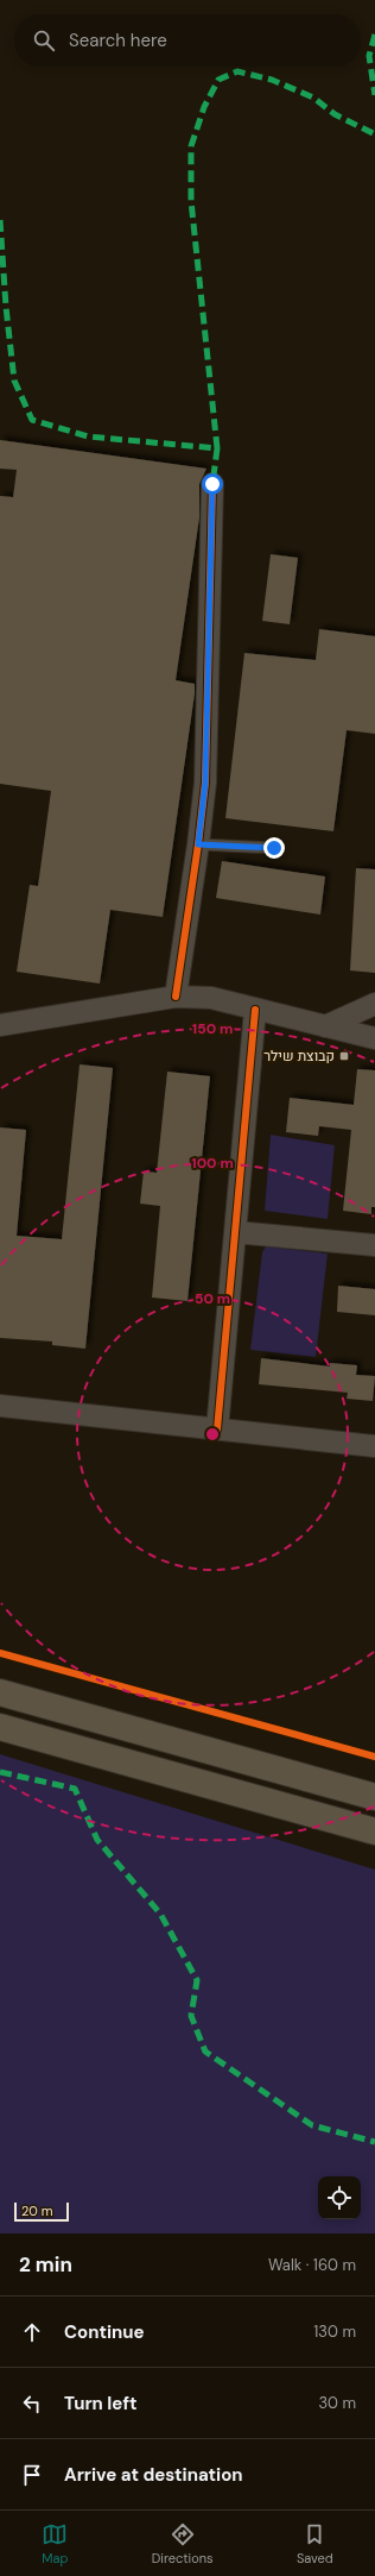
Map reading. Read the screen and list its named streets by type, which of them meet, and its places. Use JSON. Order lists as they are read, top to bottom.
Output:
{
  "places": {
    "transit": ["קבוצת שילר"]
  },
  "scale_bar": "20 m",
  "page": {
    "search": "Search here",
    "scale": "20 m",
    "heading": ["2 min", "Walk · 160 m"],
    "list": [
      ["Continue", "130 m"],
      ["Turn left", "30 m"],
      "Arrive at destination"
    ],
    "nav": ["Map", "Directions", "Saved"]
  },
  "rings": ["150 m", "100 m", "50 m"]
}
